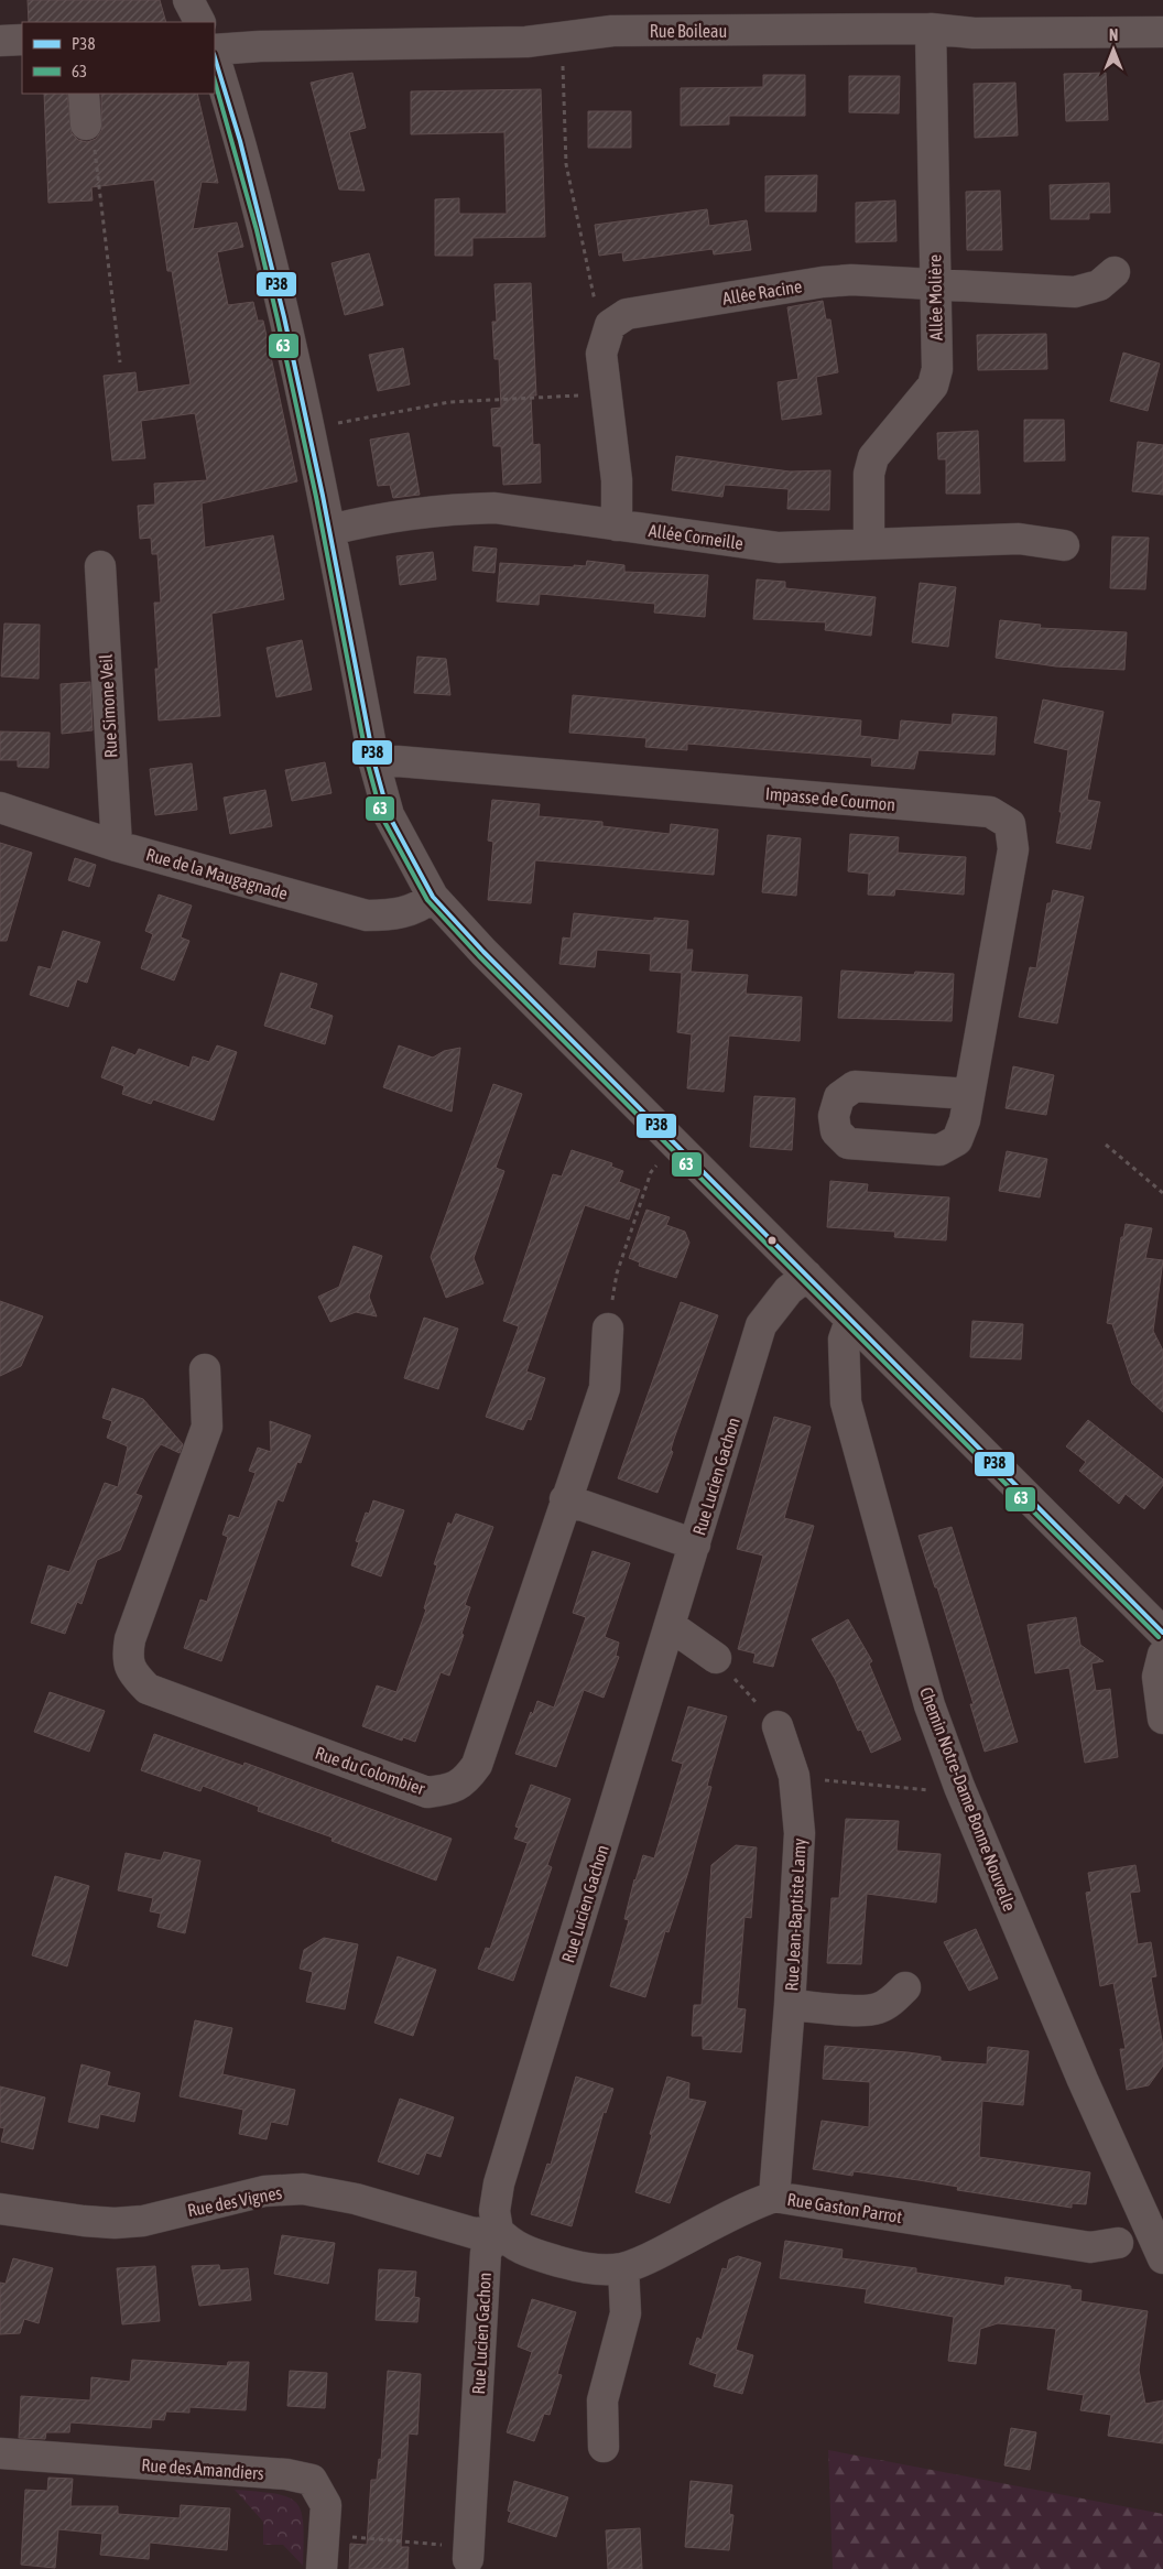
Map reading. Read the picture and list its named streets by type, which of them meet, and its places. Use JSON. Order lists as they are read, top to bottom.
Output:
{
  "streets": {
    "street": [
      "Rue Boileau",
      "Allée Racine",
      "Allée Molière",
      "Allée Corneille",
      "Rue Simone Veil",
      "Impasse de Cournon",
      "Rue de la Maugagnade",
      "Rue Lucien Gachon",
      "Rue du Colombier",
      "Chemin Notre-Dame Bonne Nouvelle",
      "Rue Jean-Baptiste Lamy",
      "Rue des Vignes",
      "Rue Gaston Parrot",
      "Rue des Amandiers"
    ]
  },
  "crossings": [
    ["Rue Boileau", "Allée Molière"],
    ["Allée Racine", "Allée Molière"],
    ["Allée Molière", "Allée Corneille"],
    ["Rue Simone Veil", "Rue de la Maugagnade"],
    ["Rue Lucien Gachon", "Rue des Vignes"],
    ["Rue Lucien Gachon", "Rue Gaston Parrot"],
    ["Rue Jean-Baptiste Lamy", "Rue Gaston Parrot"],
    ["Rue des Vignes", "Rue Gaston Parrot"]
  ],
  "lines": ["transit line P38", "transit line 63"],
  "legend": ["P38", "63"],
  "north": "top"
}
